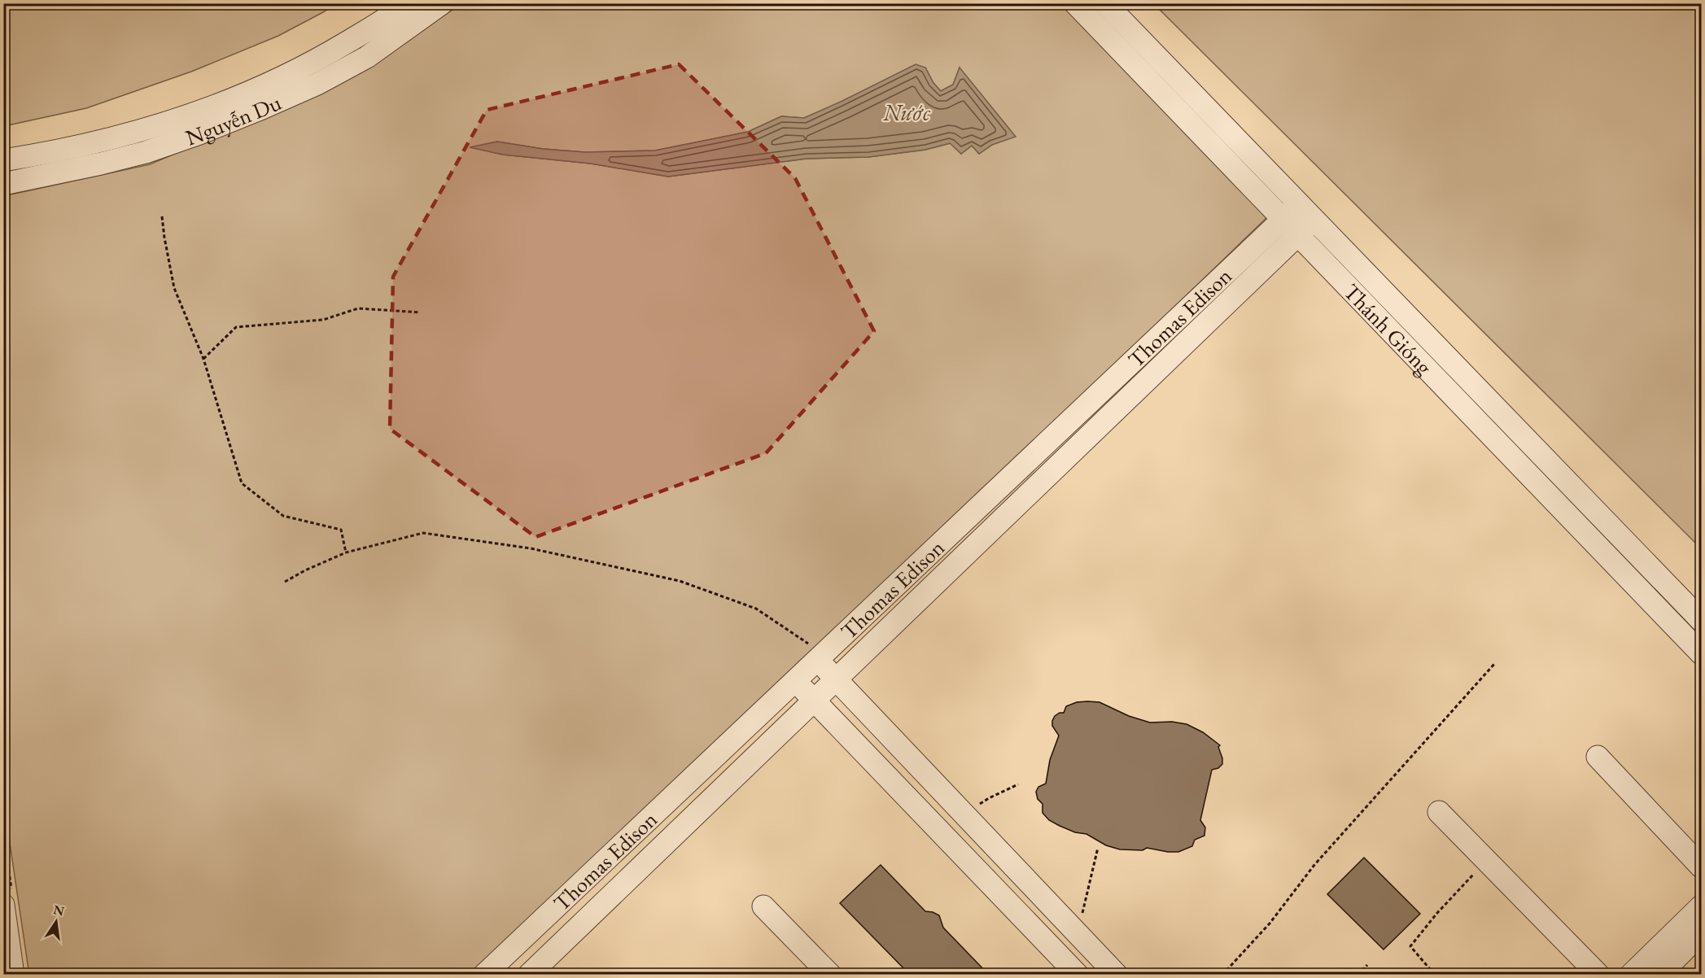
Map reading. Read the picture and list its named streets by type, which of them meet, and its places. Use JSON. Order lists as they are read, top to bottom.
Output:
{
  "streets": {
    "street": ["Nguyễn Du", "Thomas Edison", "Thánh Gióng"]
  },
  "crossings": [
    ["Thomas Edison", "Thánh Gióng"]
  ],
  "water": ["Nước"],
  "north": "top"
}
